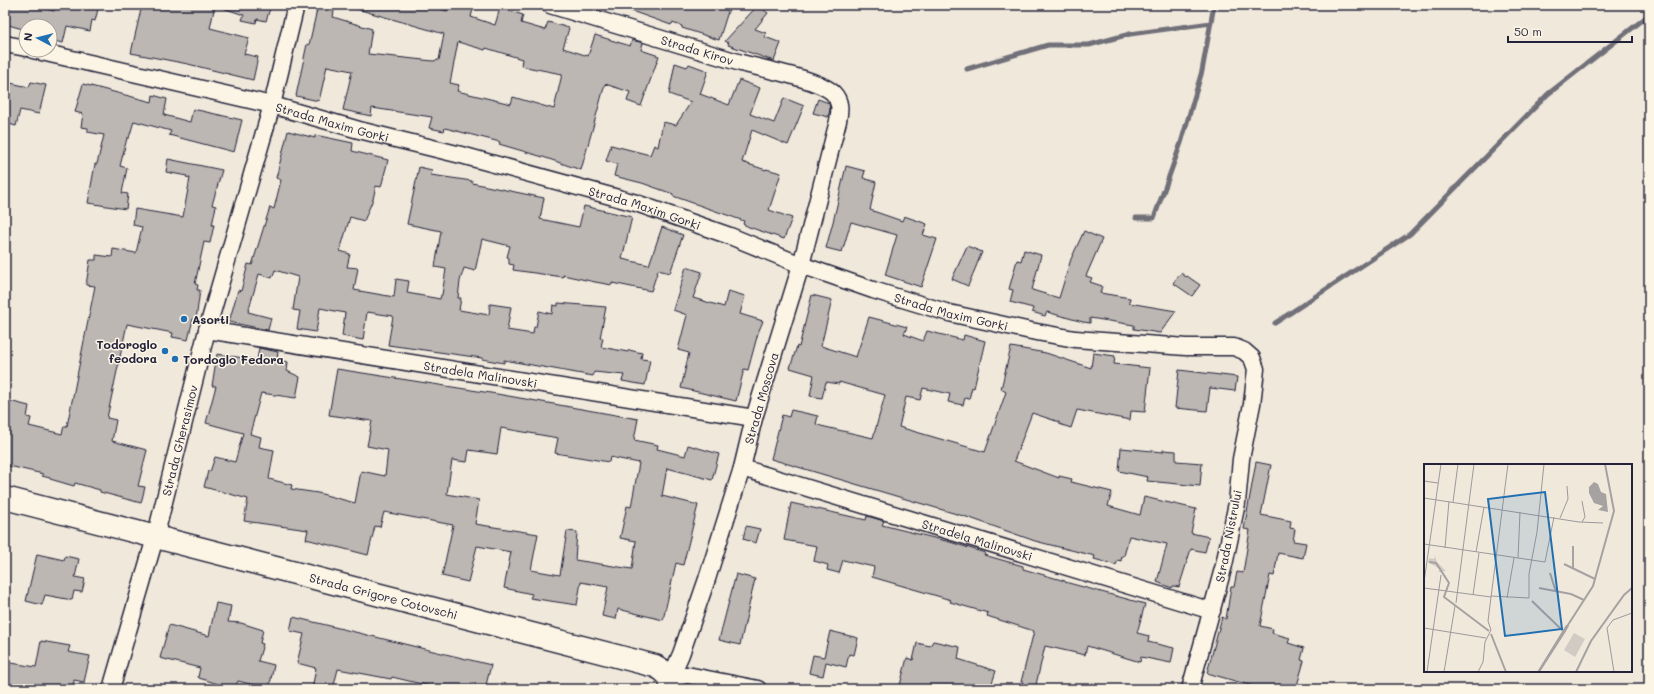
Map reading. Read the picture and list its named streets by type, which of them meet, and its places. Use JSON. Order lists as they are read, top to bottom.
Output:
{
  "streets": {
    "street": [
      "Strada Kirov",
      "Strada Maxim Gorki",
      "Stradela Malinovski",
      "Strada Moscova",
      "Strada Gherasimov",
      "Strada Nistrului",
      "Strada Grigore Cotovschi"
    ]
  },
  "crossings": [
    ["Strada Kirov", "Strada Moscova"],
    ["Strada Maxim Gorki", "Strada Moscova"],
    ["Strada Maxim Gorki", "Strada Gherasimov"],
    ["Strada Maxim Gorki", "Strada Nistrului"],
    ["Stradela Malinovski", "Strada Moscova"],
    ["Stradela Malinovski", "Strada Gherasimov"],
    ["Stradela Malinovski", "Strada Nistrului"],
    ["Strada Moscova", "Strada Grigore Cotovschi"],
    ["Strada Gherasimov", "Strada Grigore Cotovschi"]
  ],
  "places": ["Asorti", "Todoroglo feodora", "Tordoglo Fedora"],
  "scale_bar": "50 m",
  "north": "left"
}
